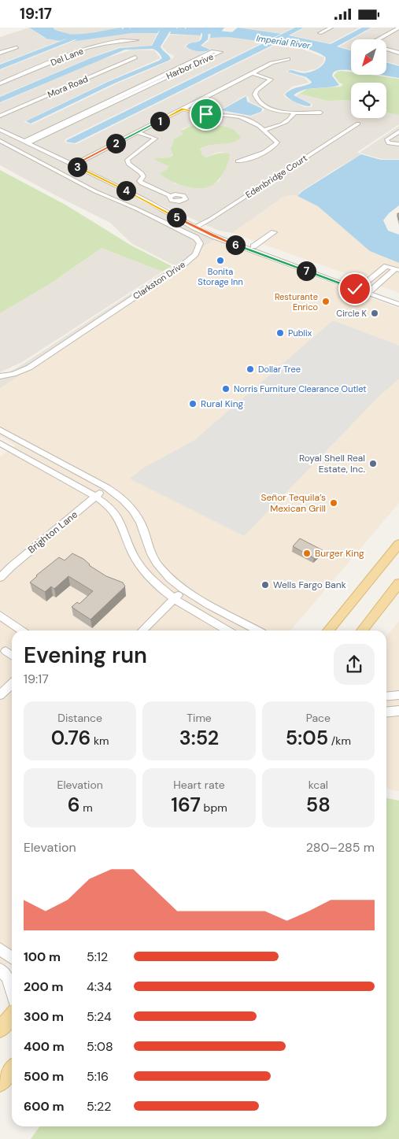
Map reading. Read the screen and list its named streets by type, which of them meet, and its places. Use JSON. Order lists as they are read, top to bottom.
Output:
{
  "streets": {
    "street": [
      "Del Lane",
      "Harbor Drive",
      "Mora Road",
      "Edenbridge Court",
      "Clarkston Drive",
      "Brighton Lane"
    ]
  },
  "water": ["Imperial River"],
  "places": [
    "Bonita Storage Inn",
    "Resturante Enrico",
    "Circle K",
    "Publix",
    "Dollar Tree",
    "Norris Furniture Clearance Outlet",
    "Rural King",
    "Royal Shell Real Estate, Inc.",
    "Señor Tequila’s Mexican Grill",
    "Burger King",
    "Wells Fargo Bank"
  ],
  "north": "bottom left",
  "page": {
    "status": "19:17",
    "pins": [
      "1",
      "2",
      "3",
      "4",
      "5",
      "6",
      "7"
    ],
    "heading": ["Evening run", "19:17"],
    "stats": [
      ["Distance", "0.76 km"],
      ["Time", "3:52"],
      ["Pace", "5:05 /km"],
      ["Elevation", "6 m"],
      ["Heart rate", "167 bpm"],
      ["kcal", "58"]
    ],
    "chart": ["Elevation", "280–285 m"],
    "list": [
      {
        "name": "100 m",
        "note": "5:12"
      },
      {
        "name": "200 m",
        "note": "4:34"
      },
      {
        "name": "300 m",
        "note": "5:24"
      },
      {
        "name": "400 m",
        "note": "5:08"
      },
      {
        "name": "500 m",
        "note": "5:16"
      },
      {
        "name": "600 m",
        "note": "5:22"
      }
    ]
  }
}
